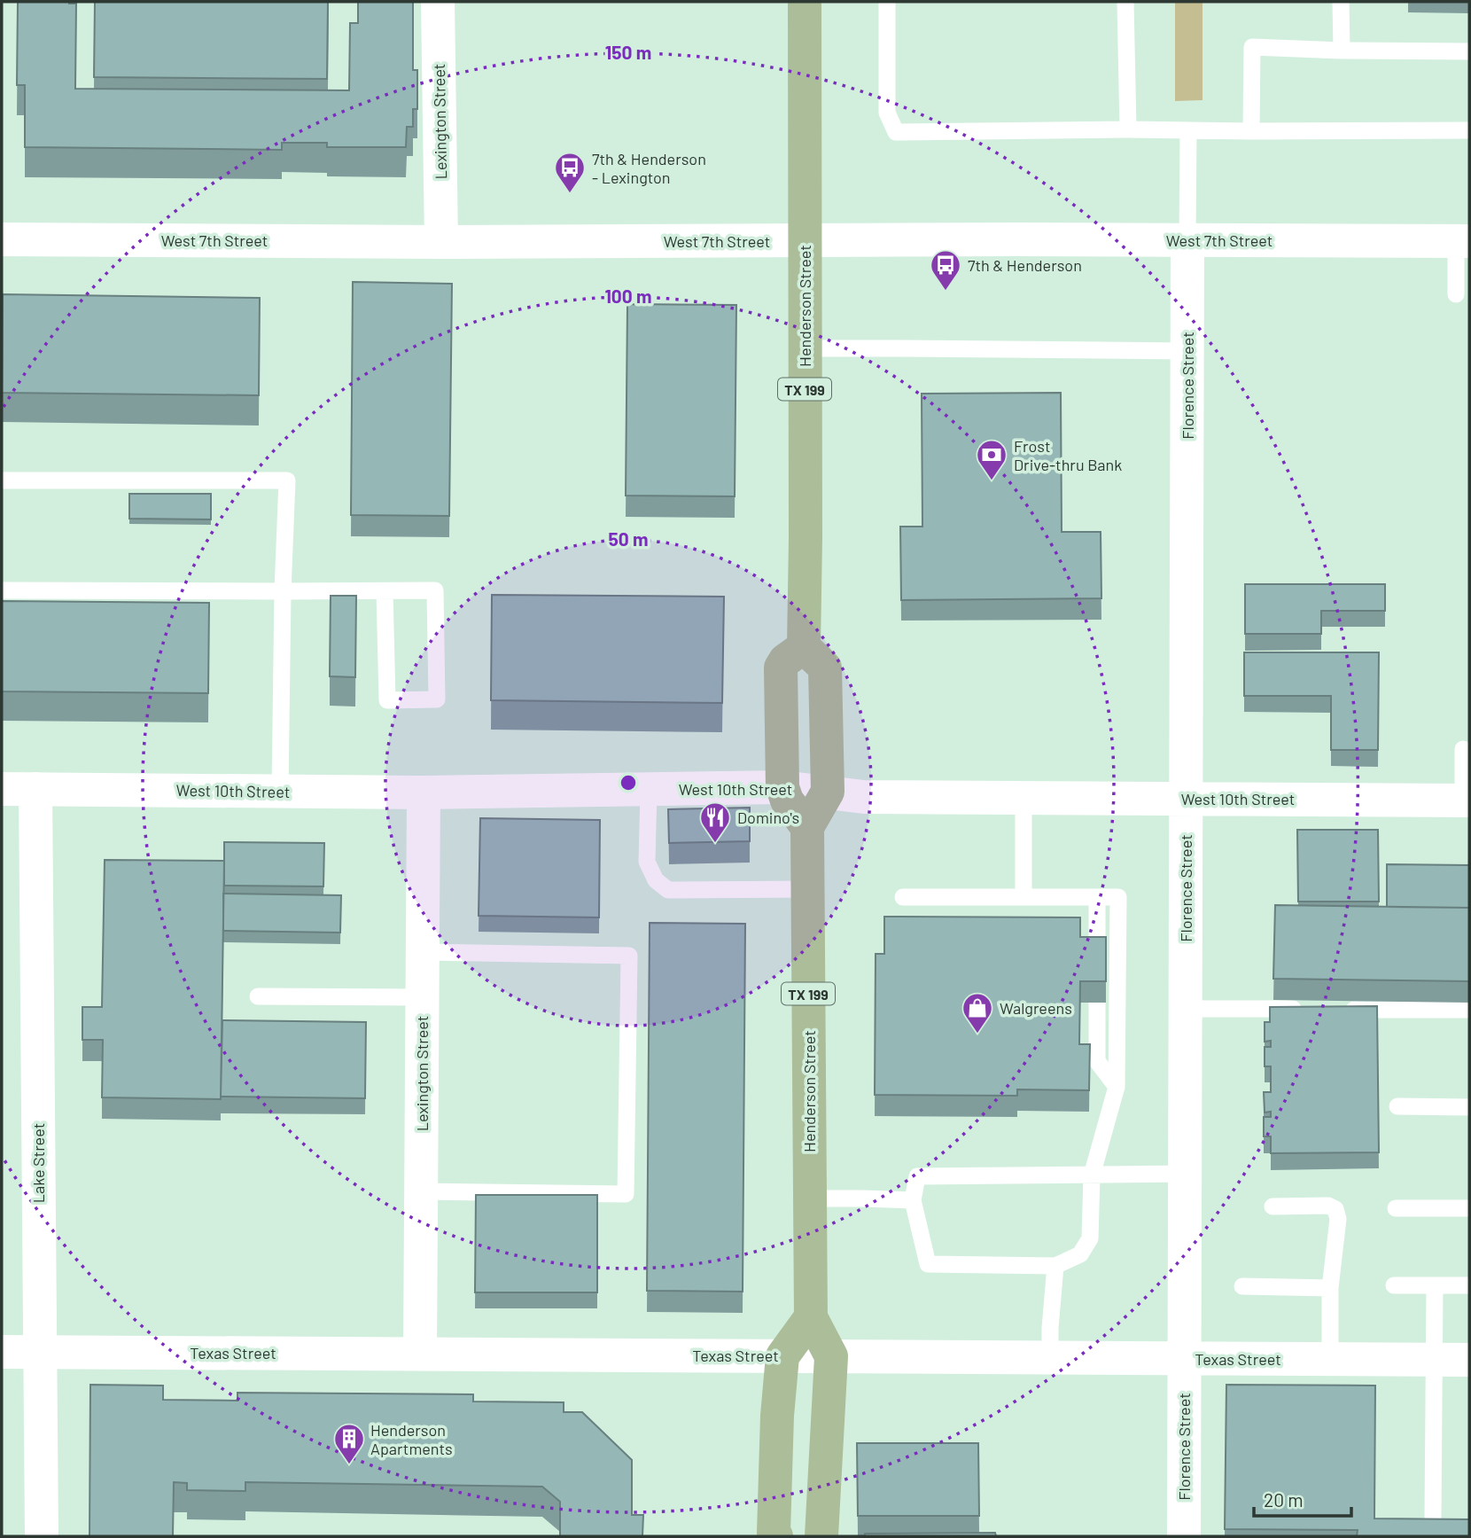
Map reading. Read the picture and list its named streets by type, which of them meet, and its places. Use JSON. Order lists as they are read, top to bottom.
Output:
{
  "streets": {
    "main road": ["Henderson Street", "TX 199"],
    "street": [
      "Lexington Street",
      "West 7th Street",
      "Florence Street",
      "West 10th Street",
      "Lake Street",
      "Texas Street"
    ]
  },
  "crossings": [
    ["Lexington Street", "West 7th Street"],
    ["Lexington Street", "West 10th Street"],
    ["Lexington Street", "Texas Street"],
    ["West 7th Street", "Henderson Street"],
    ["West 7th Street", "Florence Street"],
    ["Henderson Street", "Texas Street"],
    ["Florence Street", "West 10th Street"],
    ["Florence Street", "Texas Street"],
    ["West 10th Street", "Lake Street"],
    ["Lake Street", "Texas Street"]
  ],
  "places": {
    "bus stop": ["7th & Henderson - Lexington", "7th & Henderson"],
    "bank": ["Frost Drive-thru Bank"],
    "restaurant": ["Domino's"],
    "shop": ["Walgreens"],
    "building": ["Henderson Apartments"]
  },
  "scale_bar": "20 m",
  "rings": ["150 m", "100 m", "50 m"]
}
